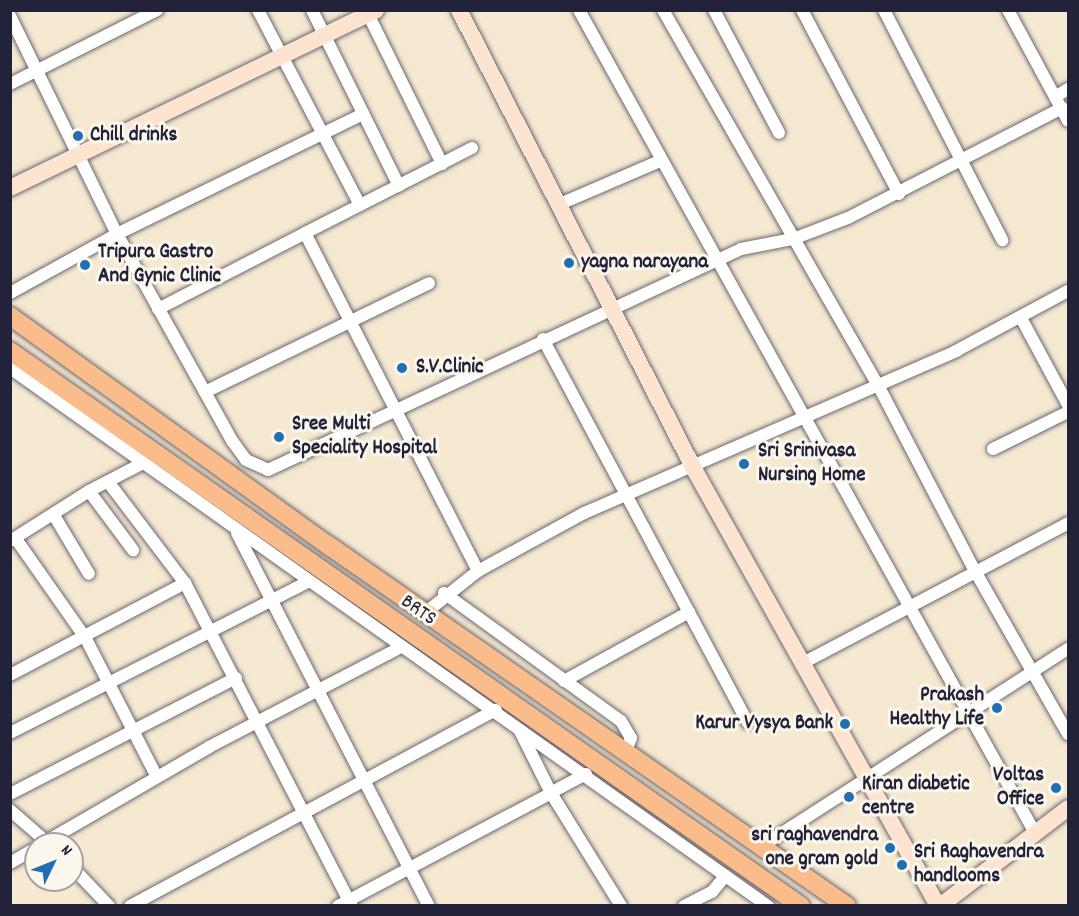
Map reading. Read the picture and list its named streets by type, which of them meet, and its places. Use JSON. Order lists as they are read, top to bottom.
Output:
{
  "streets": {
    "main road": ["BRTS"]
  },
  "places": [
    "Chill drinks",
    "yagna narayana",
    "Tripura Gastro And Gynic Clinic",
    "S.V.Clinic",
    "Sree Multi Speciality Hospital",
    "Sri Srinivasa Nursing Home",
    "Prakash Healthy Life",
    "Karur Vysya Bank",
    "Voltas Office",
    "Kiran diabetic centre",
    "sri raghavendra one gram gold",
    "Sri Raghavendra handlooms"
  ],
  "north": "top right"
}
